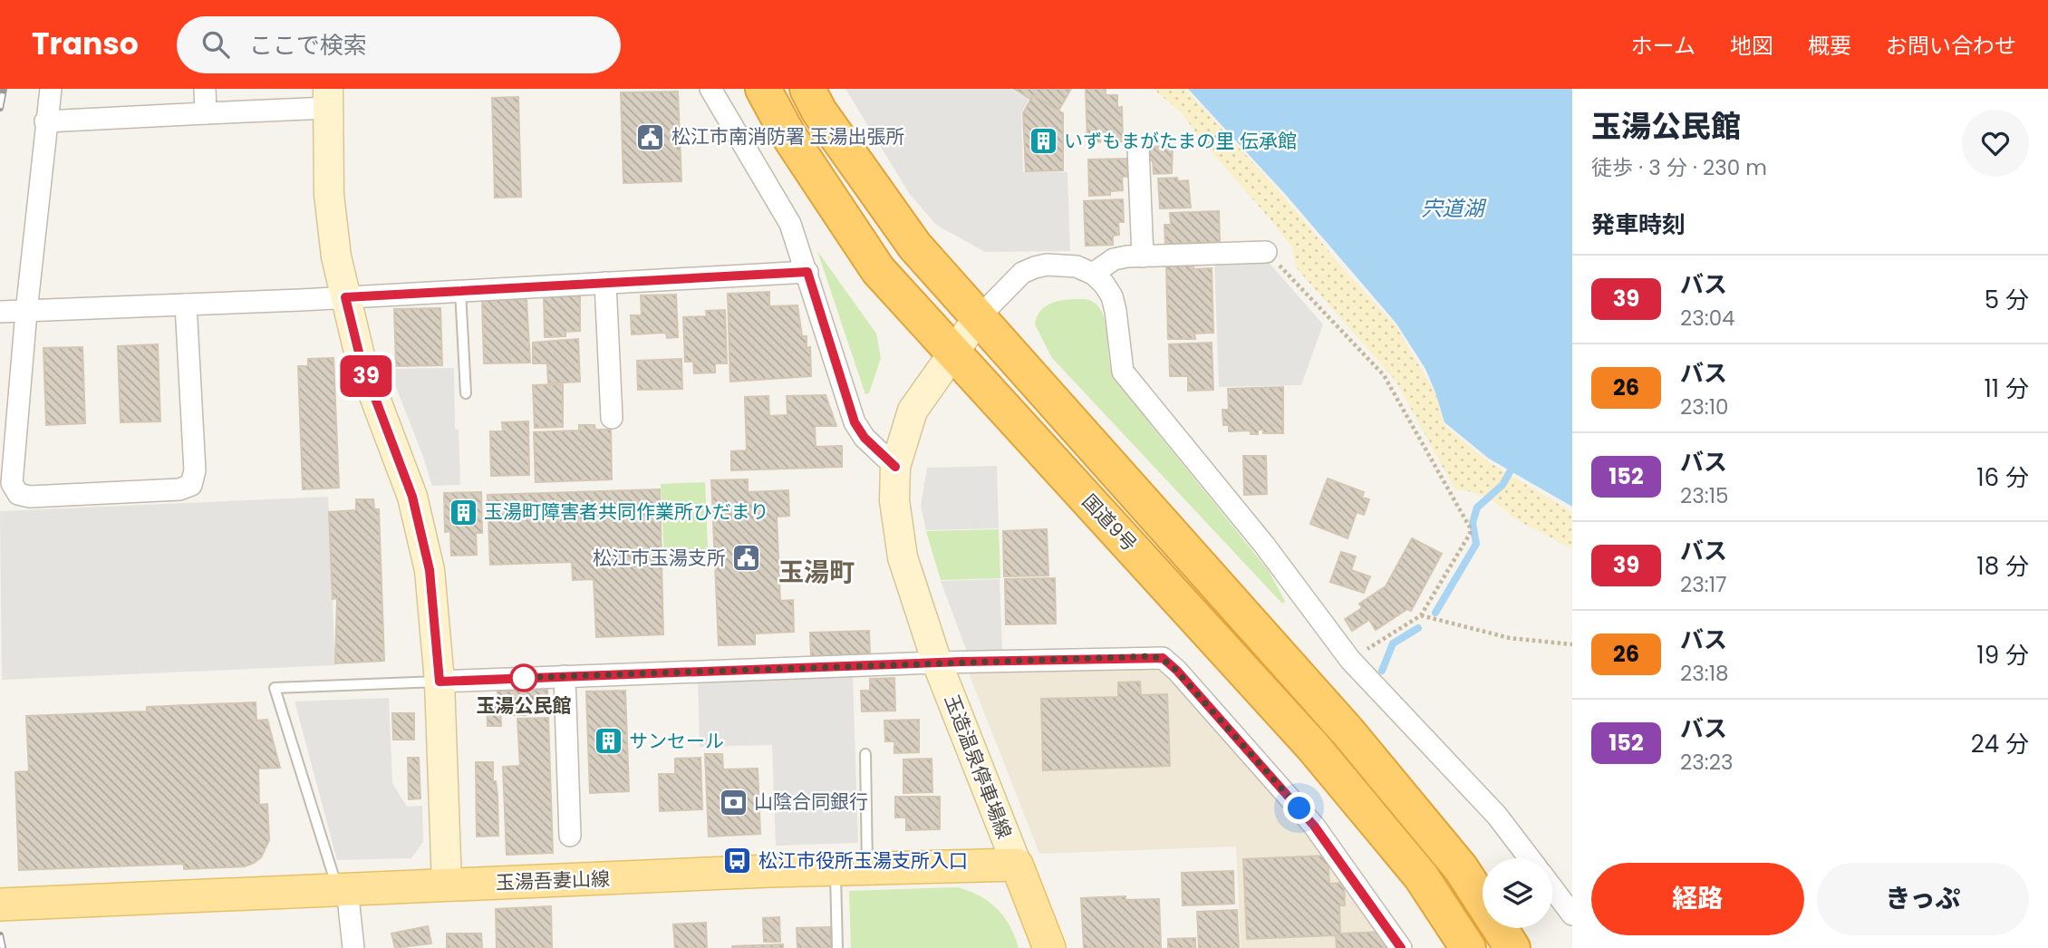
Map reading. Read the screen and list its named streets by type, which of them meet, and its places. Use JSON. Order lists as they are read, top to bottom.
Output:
{
  "streets": {
    "highway": ["国道9号"],
    "main road": ["玉湯吾妻山線"],
    "street": ["玉造温泉停車場線"]
  },
  "crossings": [
    ["国道9号", "玉造温泉停車場線"],
    ["玉造温泉停車場線", "玉湯吾妻山線"]
  ],
  "districts": ["玉湯町"],
  "water": ["宍道湖"],
  "places": {
    "public building": ["松江市南消防署 玉湯出張所", "松江市玉湯支所"],
    "building": ["いずもまがたまの里 伝承館", "玉湯町障害者共同作業所ひだまり", "サンセール"],
    "other": ["玉湯公民館"],
    "bank": ["山陰合同銀行"],
    "bus stop": ["松江市役所玉湯支所入口"]
  },
  "lines": ["bus line 39"],
  "page": {
    "header": "Transo",
    "search": "ここで検索",
    "nav": [
      "ホーム",
      "地図",
      "概要",
      "お問い合わせ"
    ],
    "on_map": "39",
    "heading": [
      ["玉湯公民館", "徒歩 · 3 分 · 230 m"],
      "発車時刻"
    ],
    "list": [
      {
        "mark": "39",
        "name": "バス",
        "note": "23:04",
        "value": "5 分"
      },
      {
        "mark": "26",
        "name": "バス",
        "note": "23:10",
        "value": "11 分"
      },
      {
        "mark": "152",
        "name": "バス",
        "note": "23:15",
        "value": "16 分"
      },
      {
        "mark": "39",
        "name": "バス",
        "note": "23:17",
        "value": "18 分"
      },
      {
        "mark": "26",
        "name": "バス",
        "note": "23:18",
        "value": "19 分"
      },
      {
        "mark": "152",
        "name": "バス",
        "note": "23:23",
        "value": "24 分"
      }
    ],
    "buttons": ["経路", "きっぷ"]
  }
}
